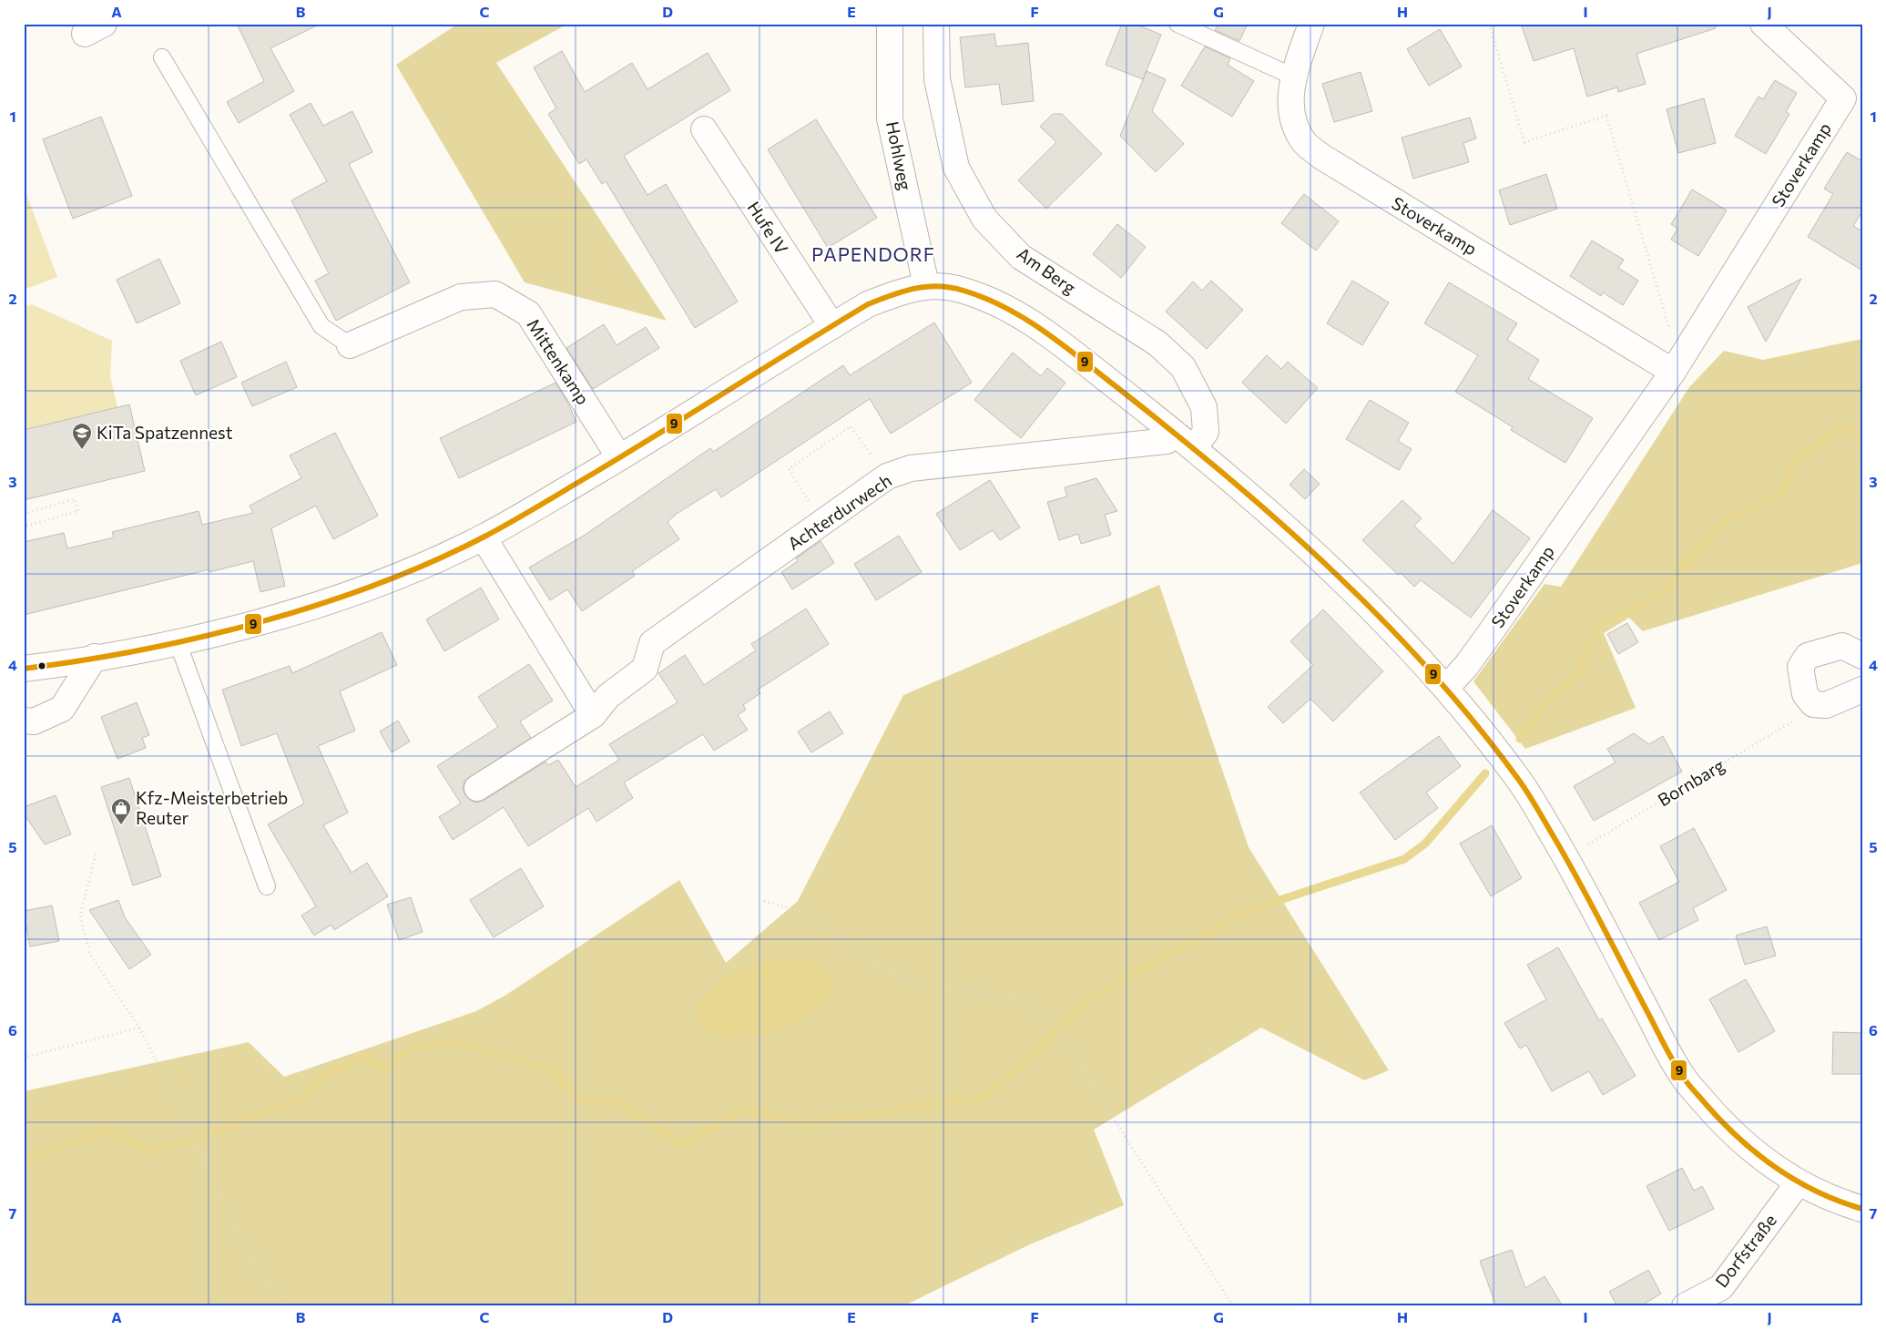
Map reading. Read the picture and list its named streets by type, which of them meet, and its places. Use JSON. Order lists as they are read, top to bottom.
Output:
{
  "streets": {
    "street": [
      "Hohlweg",
      "Stoverkamp",
      "Hufe IV",
      "Am Berg",
      "Mittenkamp",
      "Achterdurwech",
      "Dorfstraße"
    ],
    "path": ["Bornbarg"]
  },
  "districts": ["PAPENDORF"],
  "places": {
    "school or university": ["KiTa Spatzennest"],
    "shop": ["Kfz-Meisterbetrieb Reuter"]
  },
  "lines": ["transit line 9"],
  "grid": {
    "columns": [
      "A",
      "B",
      "C",
      "D",
      "E",
      "F",
      "G",
      "H",
      "I",
      "J"
    ],
    "rows": [
      "1",
      "2",
      "3",
      "4",
      "5",
      "6",
      "7"
    ]
  }
}
